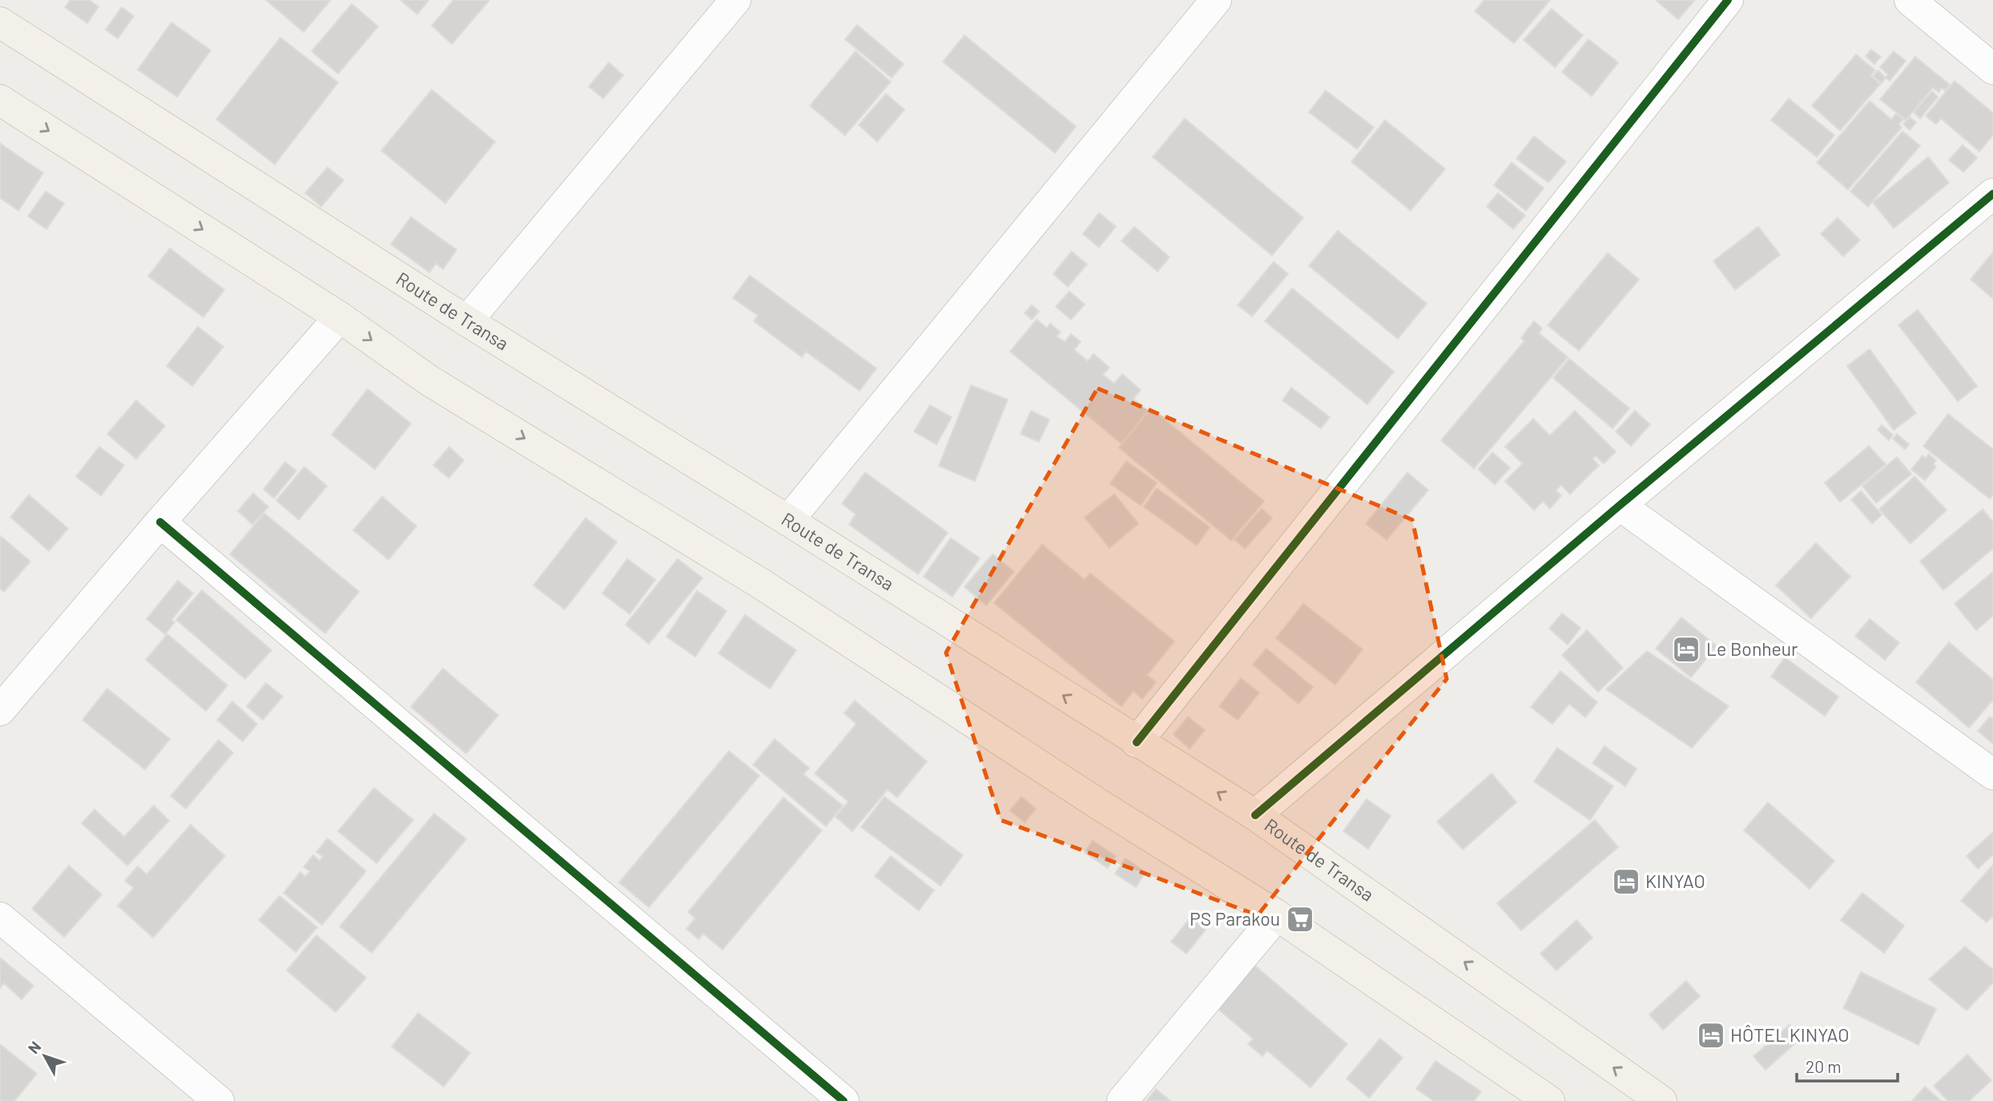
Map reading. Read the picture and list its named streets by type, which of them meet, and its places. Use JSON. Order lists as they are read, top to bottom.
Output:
{
  "streets": {
    "main road": ["Route de Transa"]
  },
  "places": {
    "hotel": ["Le Bonheur", "KINYAO", "HÔTEL KINYAO"],
    "supermarket": ["PS Parakou"]
  },
  "scale_bar": "20 m",
  "north": "top left"
}
